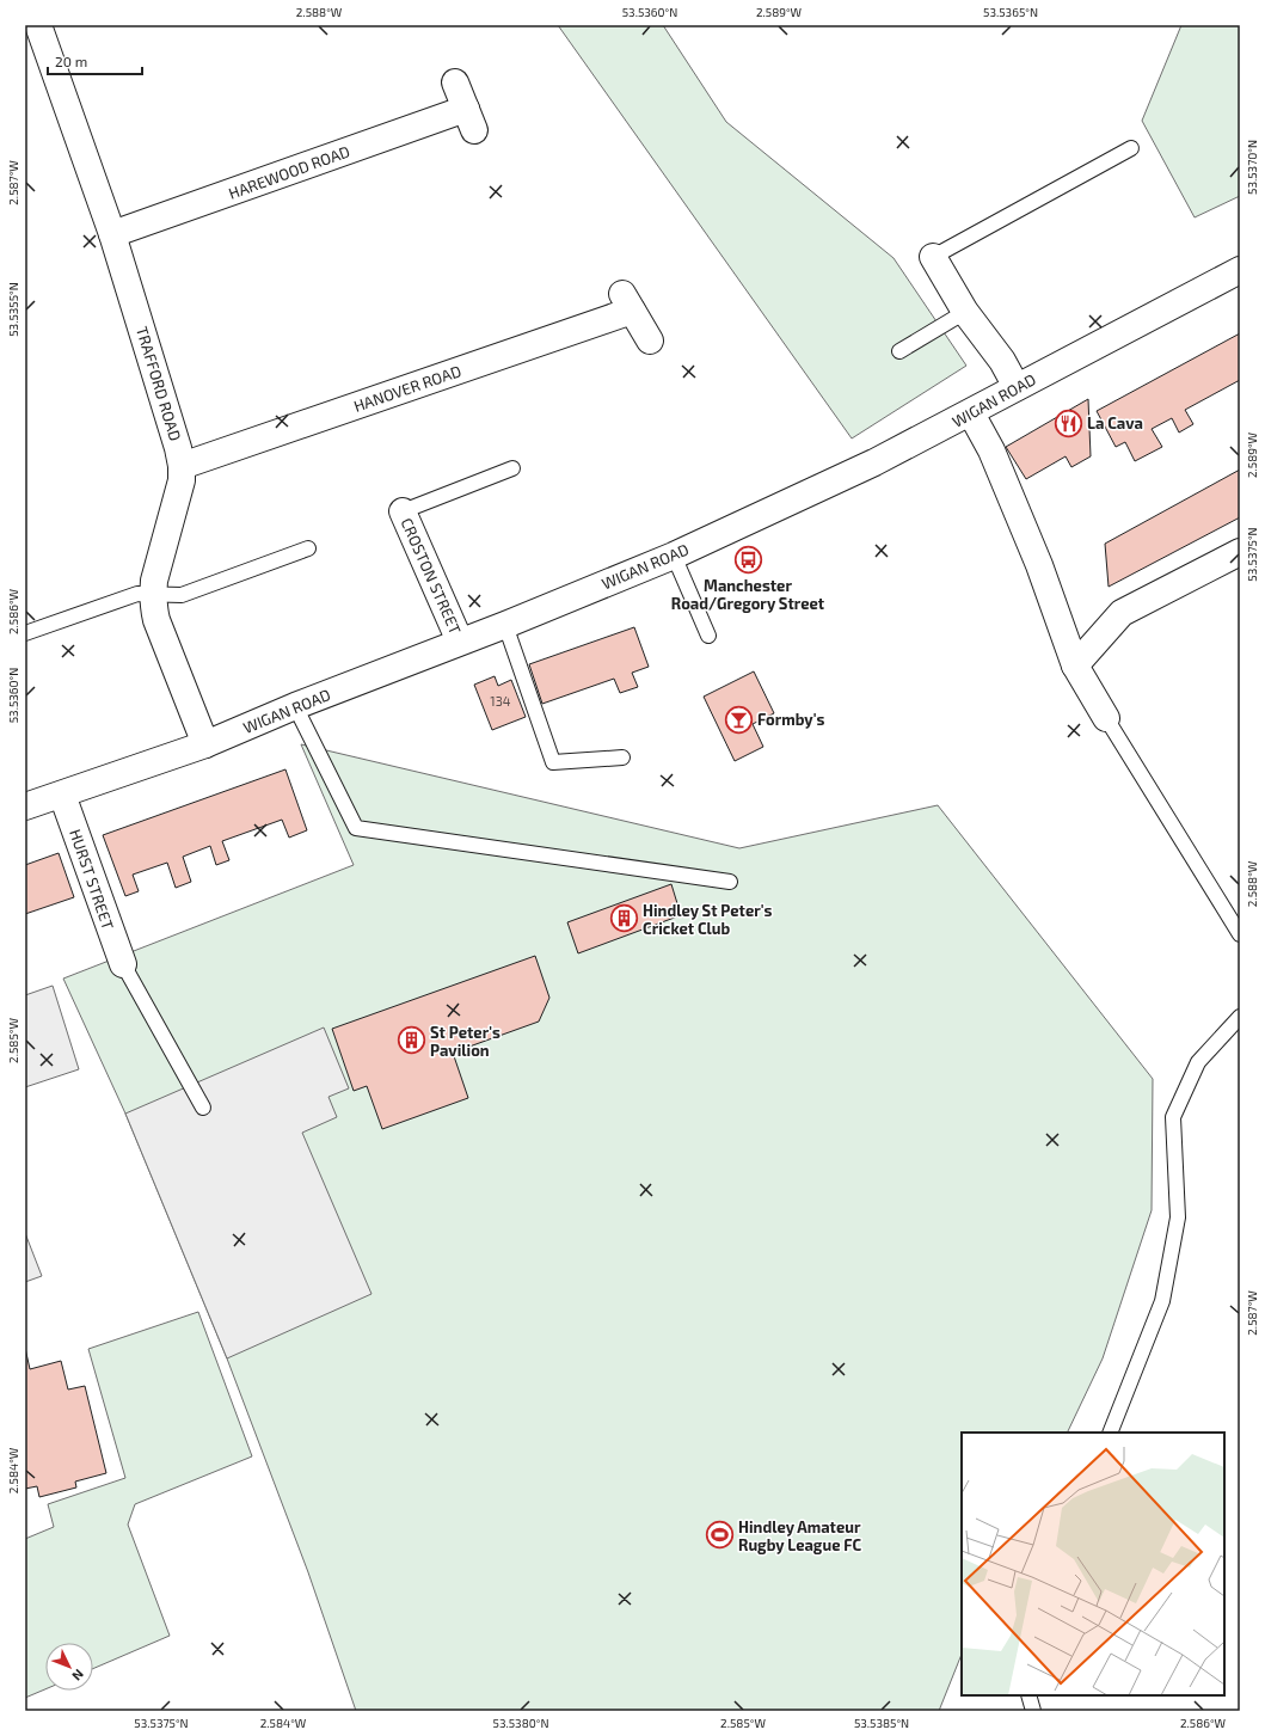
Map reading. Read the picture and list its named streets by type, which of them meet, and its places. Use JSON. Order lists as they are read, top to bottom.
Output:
{
  "streets": {
    "main road": [
      "HAREWOOD ROAD",
      "TRAFFORD ROAD",
      "HANOVER ROAD",
      "WIGAN ROAD",
      "CROSTON STREET",
      "HURST STREET"
    ]
  },
  "crossings": [
    ["HAREWOOD ROAD", "TRAFFORD ROAD"],
    ["TRAFFORD ROAD", "HANOVER ROAD"],
    ["TRAFFORD ROAD", "WIGAN ROAD"],
    ["WIGAN ROAD", "CROSTON STREET"],
    ["WIGAN ROAD", "HURST STREET"]
  ],
  "places": {
    "restaurant": ["La Cava"],
    "bus stop": ["Manchester Road/Gregory Street"],
    "bar": ["Formby's"],
    "building": ["Hindley St Peter's Cricket Club", "St Peter's Pavilion"],
    "sports": ["Hindley Amateur Rugby League FC"]
  },
  "house_numbers": ["134"],
  "scale_bar": "20 m",
  "north": "bottom right",
  "coordinates": [
    "2.588°W",
    "53.5360°N",
    "2.589°W",
    "53.5365°N",
    "53.5370°N",
    "2.587°W",
    "53.5355°N",
    "53.5375°N",
    "2.586°W",
    "2.585°W",
    "2.584°W",
    "53.5380°N",
    "53.5385°N"
  ]
}
